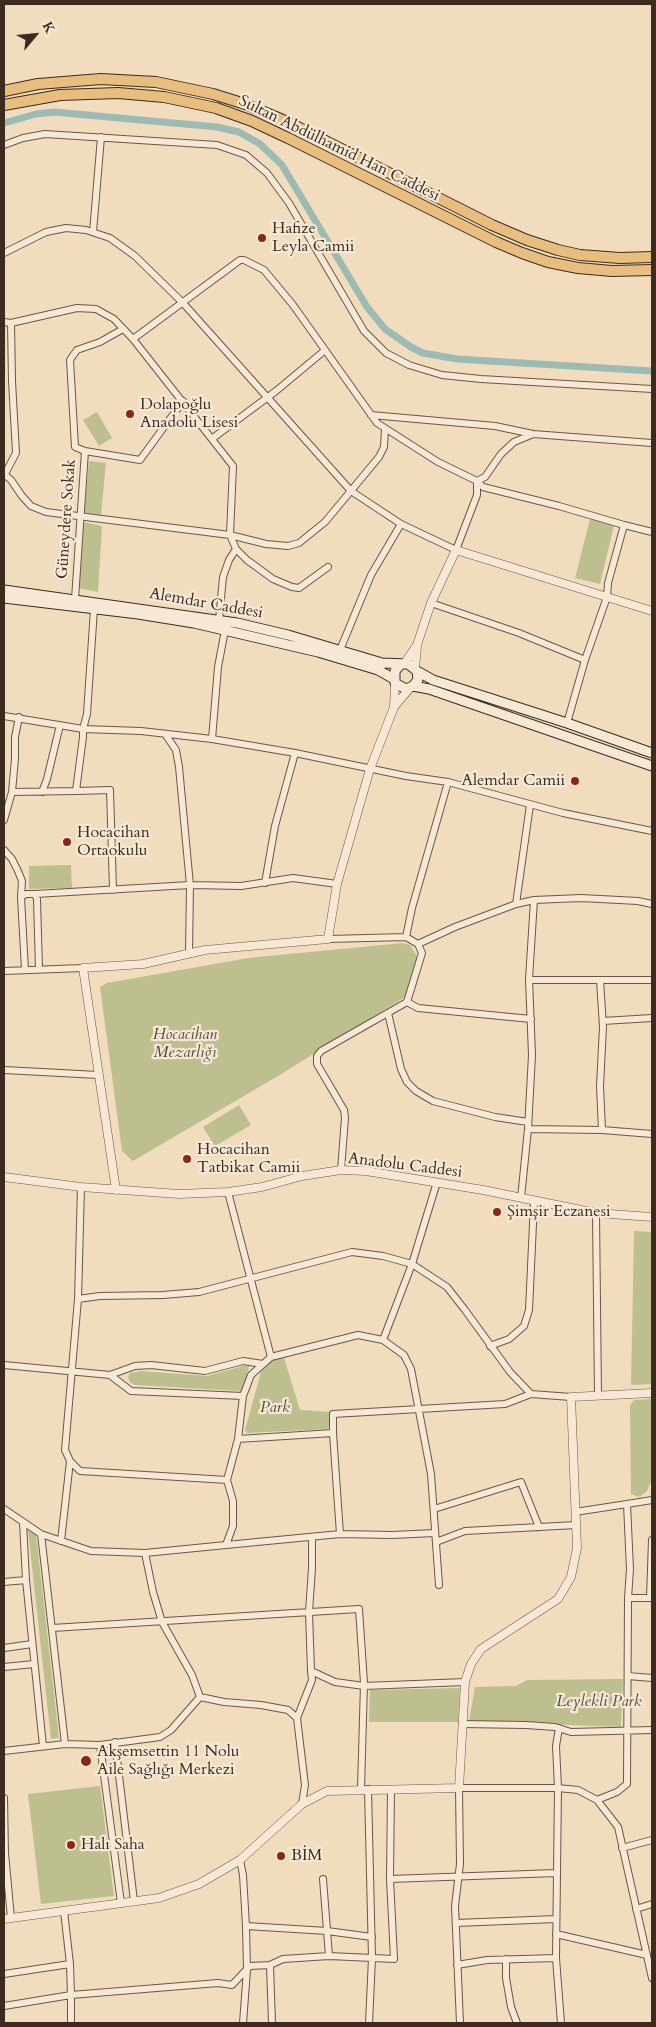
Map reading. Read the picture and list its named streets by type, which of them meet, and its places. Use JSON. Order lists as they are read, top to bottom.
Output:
{
  "streets": {
    "main road": ["Sultan Abdülhamid Han Caddesi", "Alemdar Caddesi"],
    "street": ["Güneydere Sokak", "Anadolu Caddesi"]
  },
  "crossings": [
    ["Güneydere Sokak", "Alemdar Caddesi"]
  ],
  "parks": ["Hocacihan Mezarlığı", "Park", "Leylekli Park"],
  "places": [
    "Hafize Leyla Camii",
    "Dolapoğlu Anadolu Lisesi",
    "Alemdar Camii",
    "Hocacihan Ortaokulu",
    "Hocacihan Tatbikat Camii",
    "Şimşir Eczanesi",
    "Akşemsettin 11 Nolu Aile Sağlığı Merkezi",
    "Halı Saha",
    "BİM"
  ],
  "north": "top right"
}
